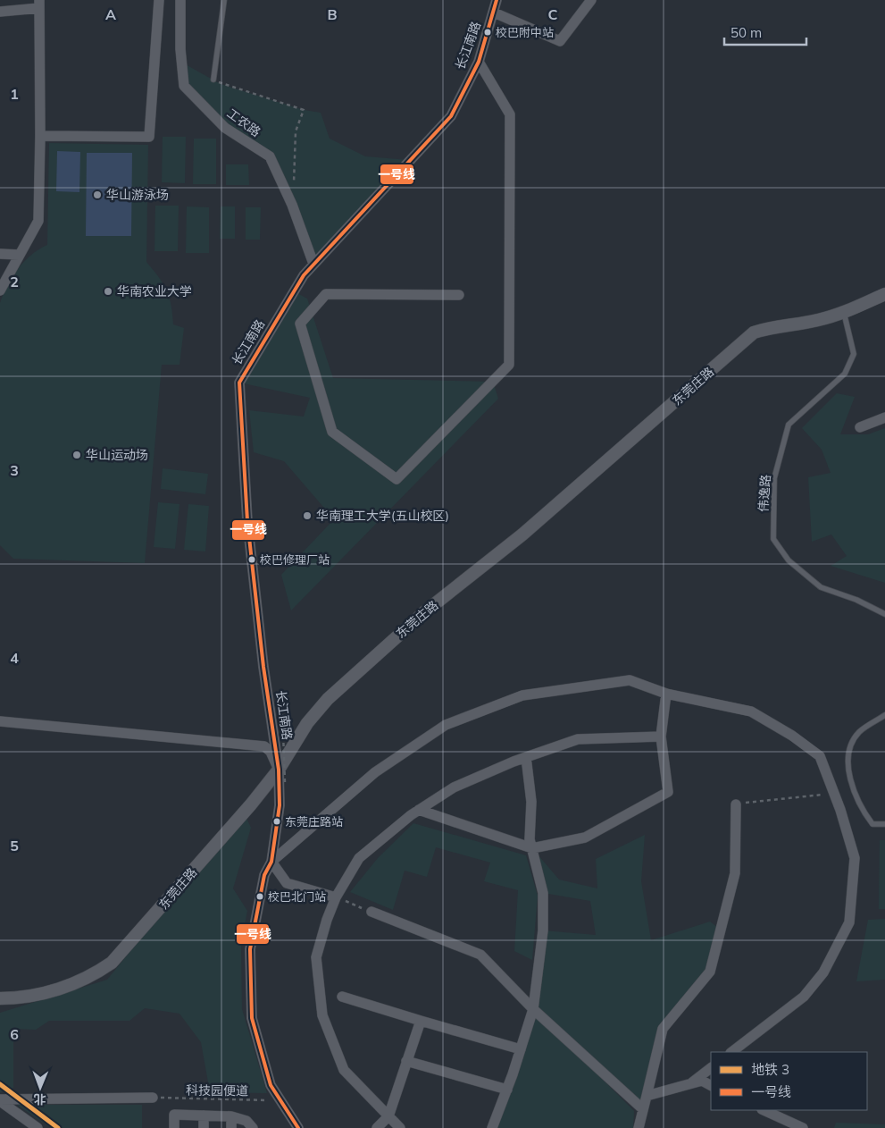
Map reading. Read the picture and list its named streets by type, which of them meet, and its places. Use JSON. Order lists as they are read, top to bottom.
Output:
{
  "streets": {
    "street": ["长江南路", "工农路", "东莞庄路"],
    "lane": ["伟逸路"],
    "path": ["科技园便道"]
  },
  "crossings": [
    ["长江南路", "工农路"],
    ["长江南路", "东莞庄路"],
    ["东莞庄路", "伟逸路"]
  ],
  "places": [
    "校巴附中站",
    "华山游泳场",
    "华南农业大学",
    "华山运动场",
    "华南理工大学(五山校区)",
    "校巴修理厂站",
    "东莞庄路站",
    "校巴北门站"
  ],
  "lines": ["transit line 一号线", "metro line 3"],
  "legend": ["地铁 3", "一号线"],
  "scale_bar": "50 m",
  "north": "bottom",
  "grid": {
    "columns": ["A", "B", "C"],
    "rows": [
      "1",
      "2",
      "3",
      "4",
      "5",
      "6"
    ]
  }
}
